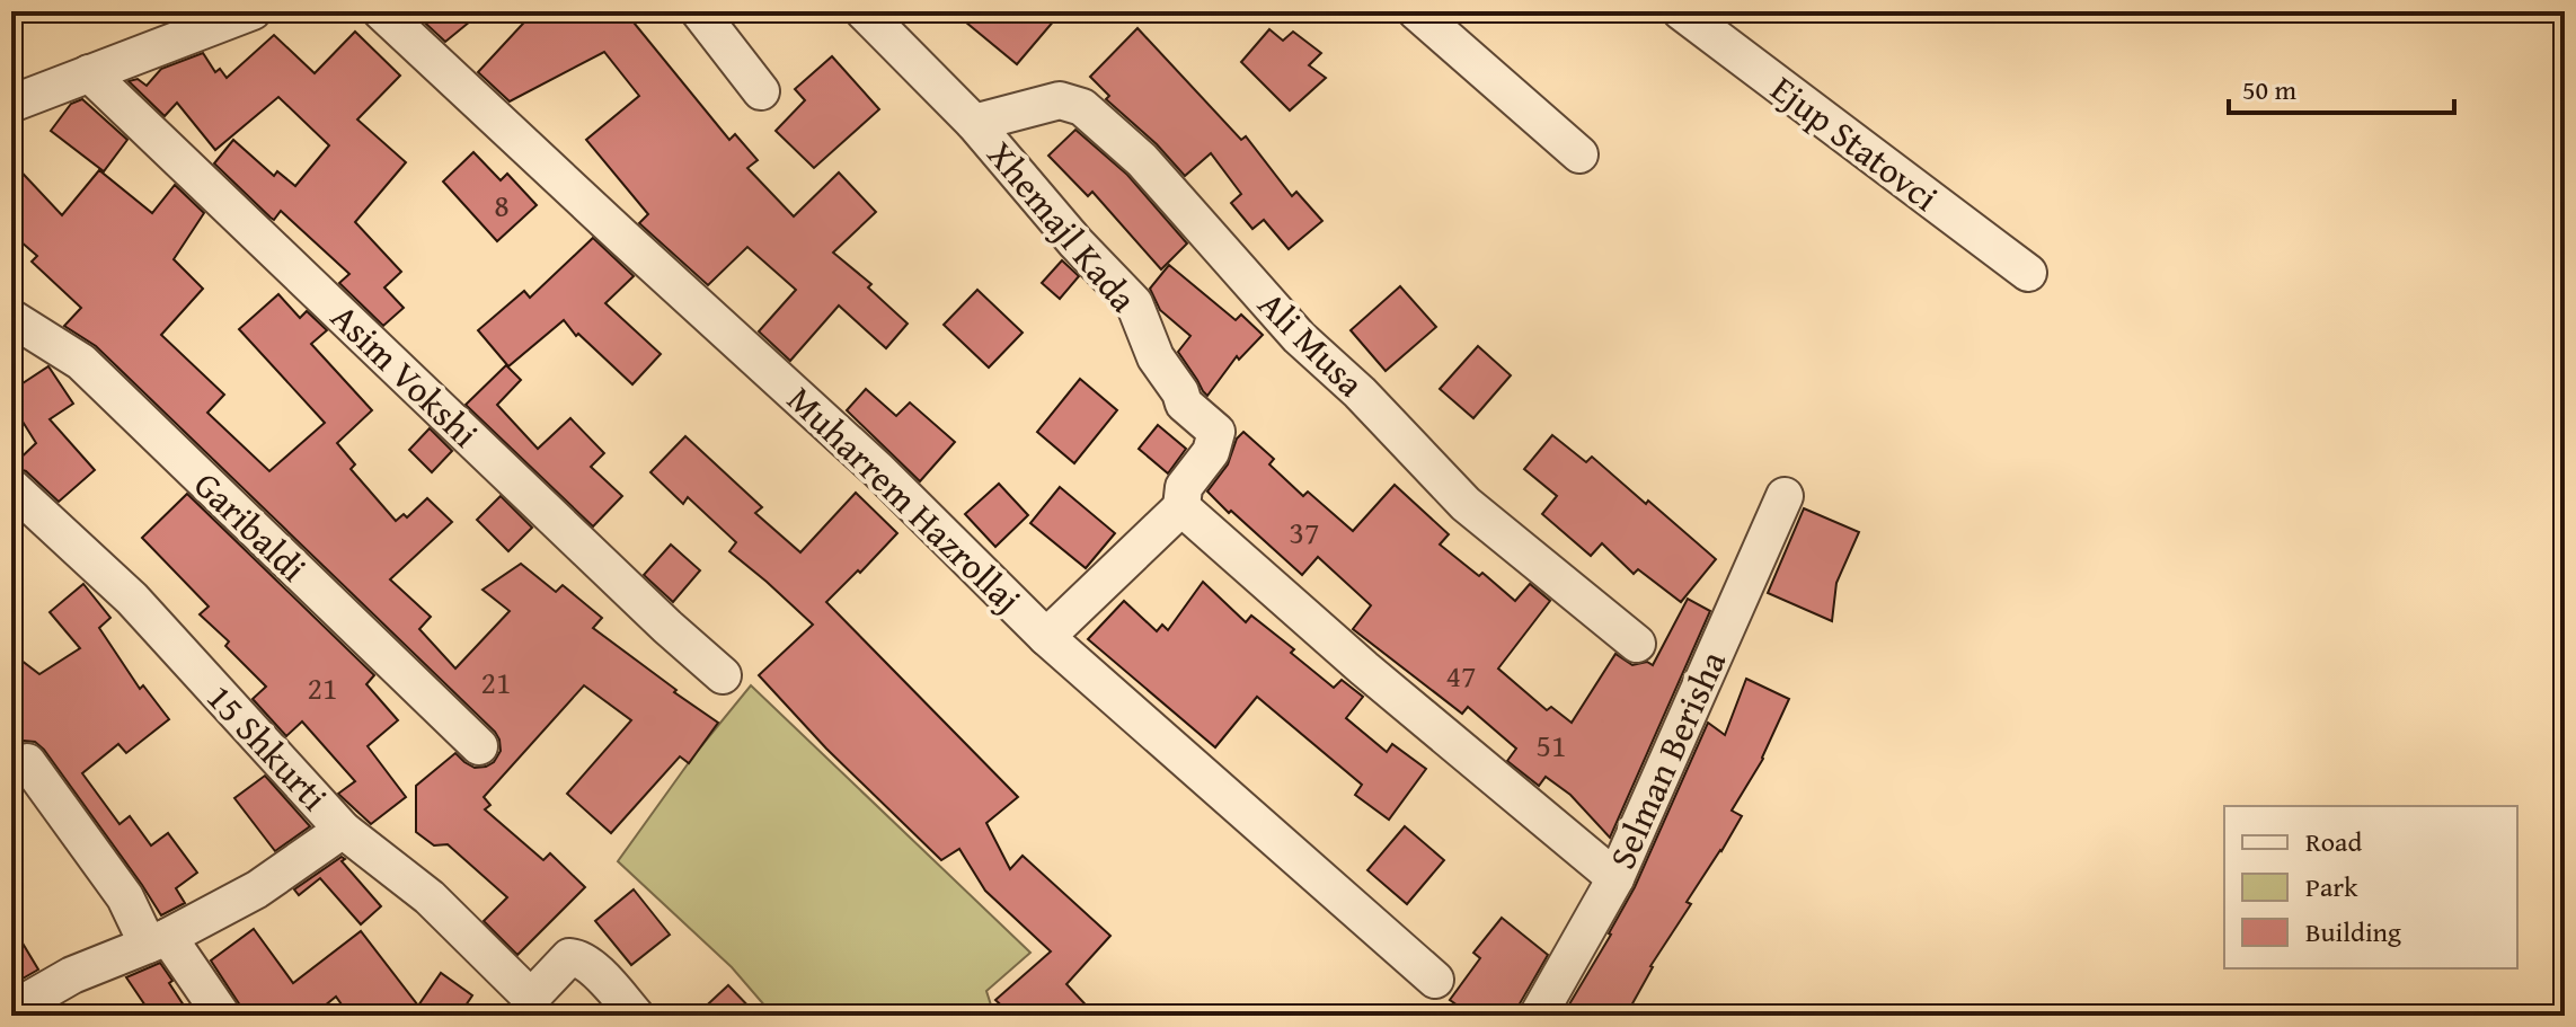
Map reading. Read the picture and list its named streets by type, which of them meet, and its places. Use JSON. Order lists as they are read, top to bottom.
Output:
{
  "streets": {
    "street": [
      "Ejup Statovci",
      "Xhemajl Kada",
      "Ali Musa",
      "Asim Vokshi",
      "Muharrem Hazrollaj",
      "Garibaldi",
      "15 Shkurti",
      "Selman Berisha"
    ]
  },
  "crossings": [
    ["Xhemajl Kada", "Ali Musa"],
    ["Xhemajl Kada", "Muharrem Hazrollaj"]
  ],
  "house_numbers": [
    "8",
    "37",
    "47",
    "21",
    "21",
    "51"
  ],
  "legend": ["Road", "Park", "Building"],
  "scale_bar": "50 m"
}
